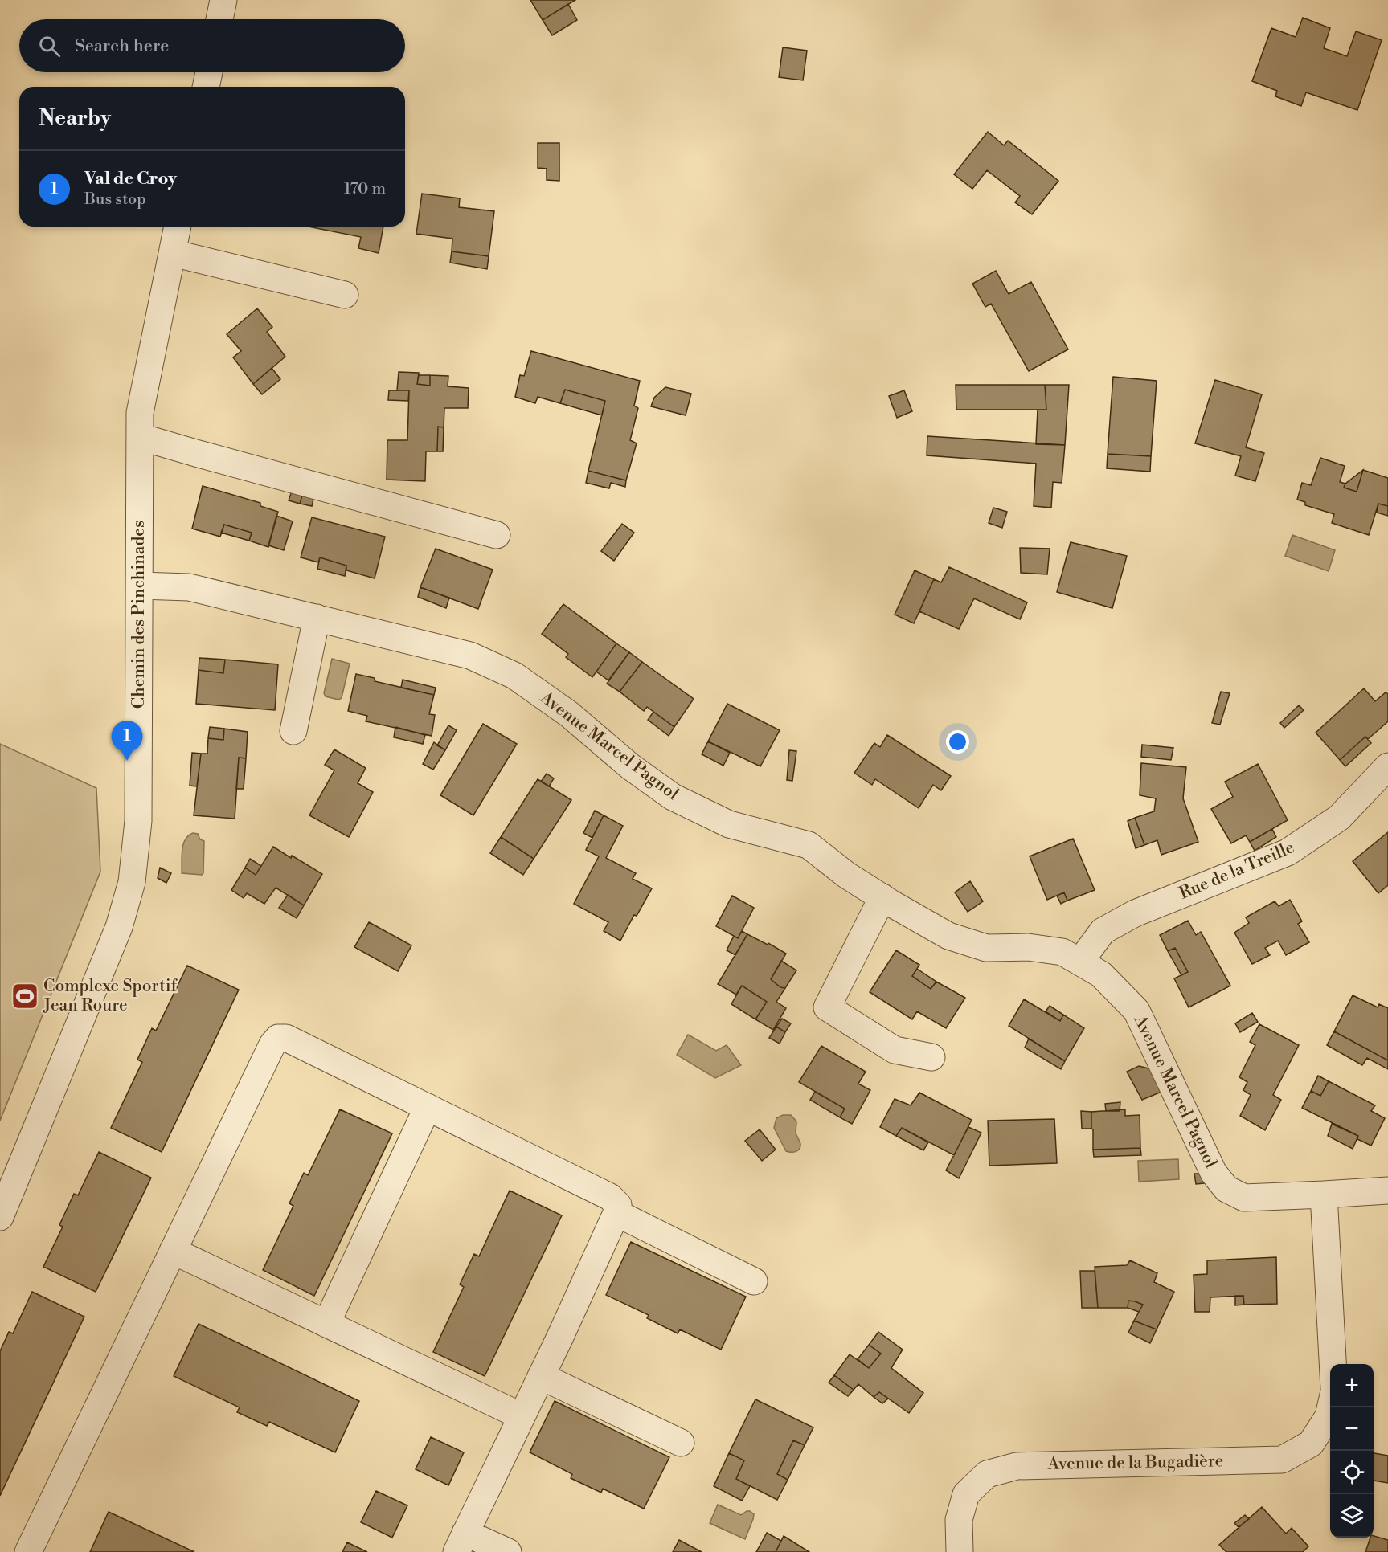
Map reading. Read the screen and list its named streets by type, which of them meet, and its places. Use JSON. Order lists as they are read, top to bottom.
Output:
{
  "streets": {
    "street": [
      "Chemin des Pinchinades",
      "Avenue Marcel Pagnol",
      "Rue de la Treille",
      "Avenue de la Bugadière"
    ]
  },
  "crossings": [
    ["Chemin des Pinchinades", "Avenue Marcel Pagnol"],
    ["Avenue Marcel Pagnol", "Rue de la Treille"],
    ["Avenue Marcel Pagnol", "Avenue de la Bugadière"]
  ],
  "places": {
    "sports": ["Complexe Sportif Jean Roure"]
  },
  "page": {
    "search": "Search here",
    "heading": "Nearby",
    "list": [
      {
        "mark": "1",
        "name": "Val de Croy",
        "note": "Bus stop",
        "value": "170 m"
      }
    ],
    "pins": "1",
    "map_buttons": ["+", "−"]
  }
}
